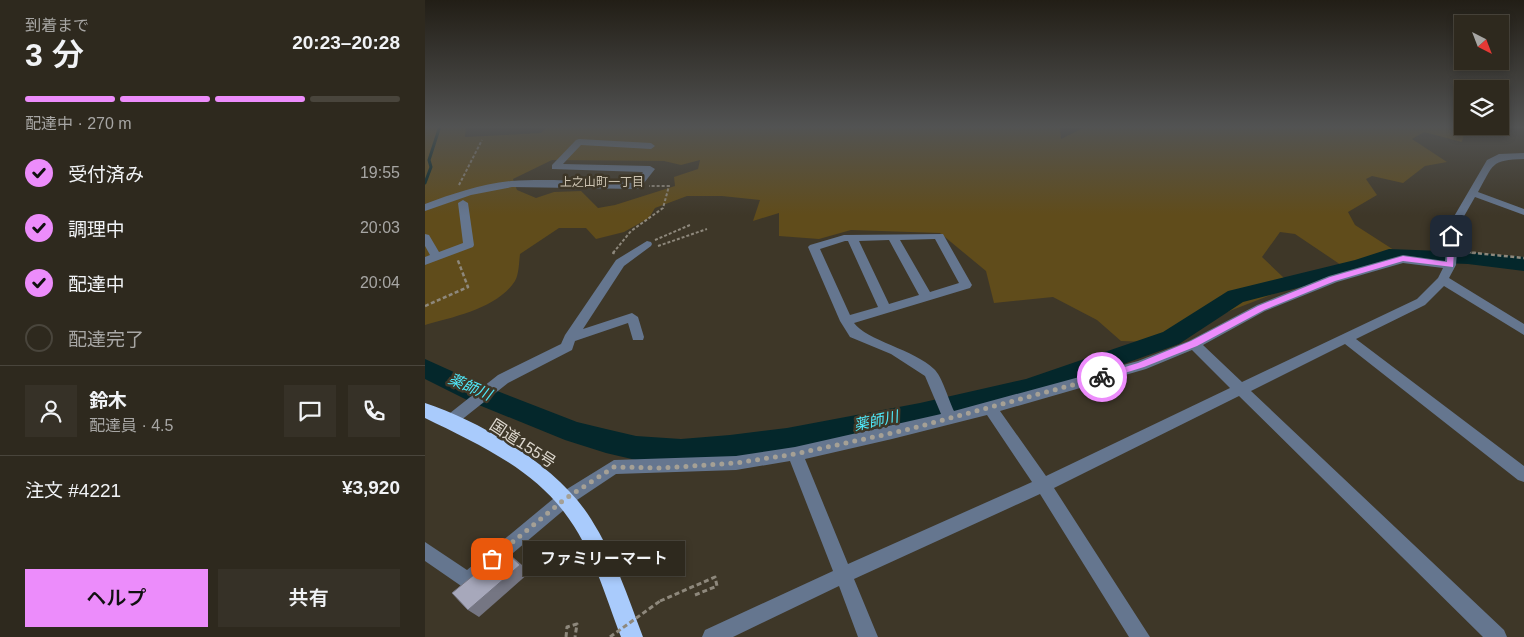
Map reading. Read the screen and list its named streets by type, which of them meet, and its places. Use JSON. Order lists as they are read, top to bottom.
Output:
{
  "streets": {
    "highway": ["国道155号"]
  },
  "districts": ["上之山町一丁目"],
  "water": ["薬師川"],
  "places": ["ファミリーマート"],
  "north": "bottom right",
  "page": {
    "heading": ["3 分", "到着まで", "20:23–20:28"],
    "panel": [
      "鈴木",
      "配達員 · 4.5",
      "注文 #4221",
      "¥3,920"
    ],
    "bar": "配達中 · 270 m",
    "list": [
      ["受付済み", "19:55"],
      ["調理中", "20:03"],
      ["配達中", "20:04"],
      "配達完了"
    ],
    "bubble": "ファミリーマート",
    "buttons": ["ヘルプ", "共有"]
  }
}
